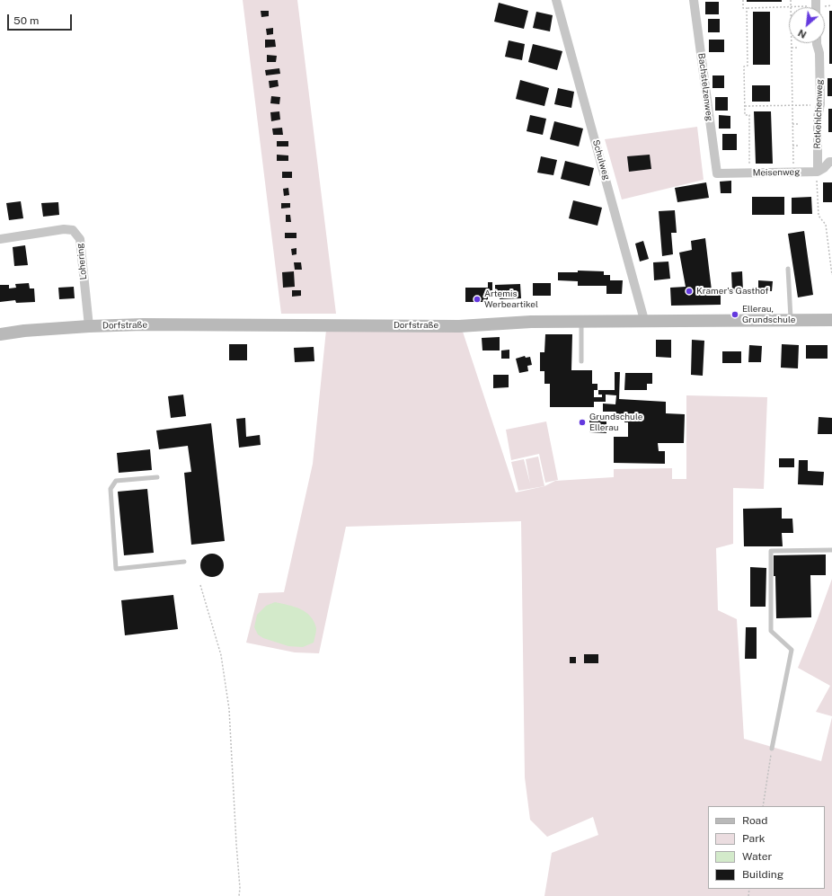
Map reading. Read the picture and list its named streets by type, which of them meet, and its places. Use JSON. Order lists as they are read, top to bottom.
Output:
{
  "streets": {
    "street": [
      "Bachstelzenweg",
      "Rotkehlchenweg",
      "Schulweg",
      "Meisenweg",
      "Lohering",
      "Dorfstraße"
    ]
  },
  "crossings": [
    ["Bachstelzenweg", "Meisenweg"],
    ["Rotkehlchenweg", "Meisenweg"],
    ["Schulweg", "Dorfstraße"],
    ["Lohering", "Dorfstraße"]
  ],
  "places": [
    "Kramer's Gasthof",
    "Artemis Werbeartikel",
    "Ellerau, Grundschule",
    "Grundschule Ellerau"
  ],
  "legend": [
    "Road",
    "Park",
    "Water",
    "Building"
  ],
  "scale_bar": "50 m",
  "north": "bottom left"
}
